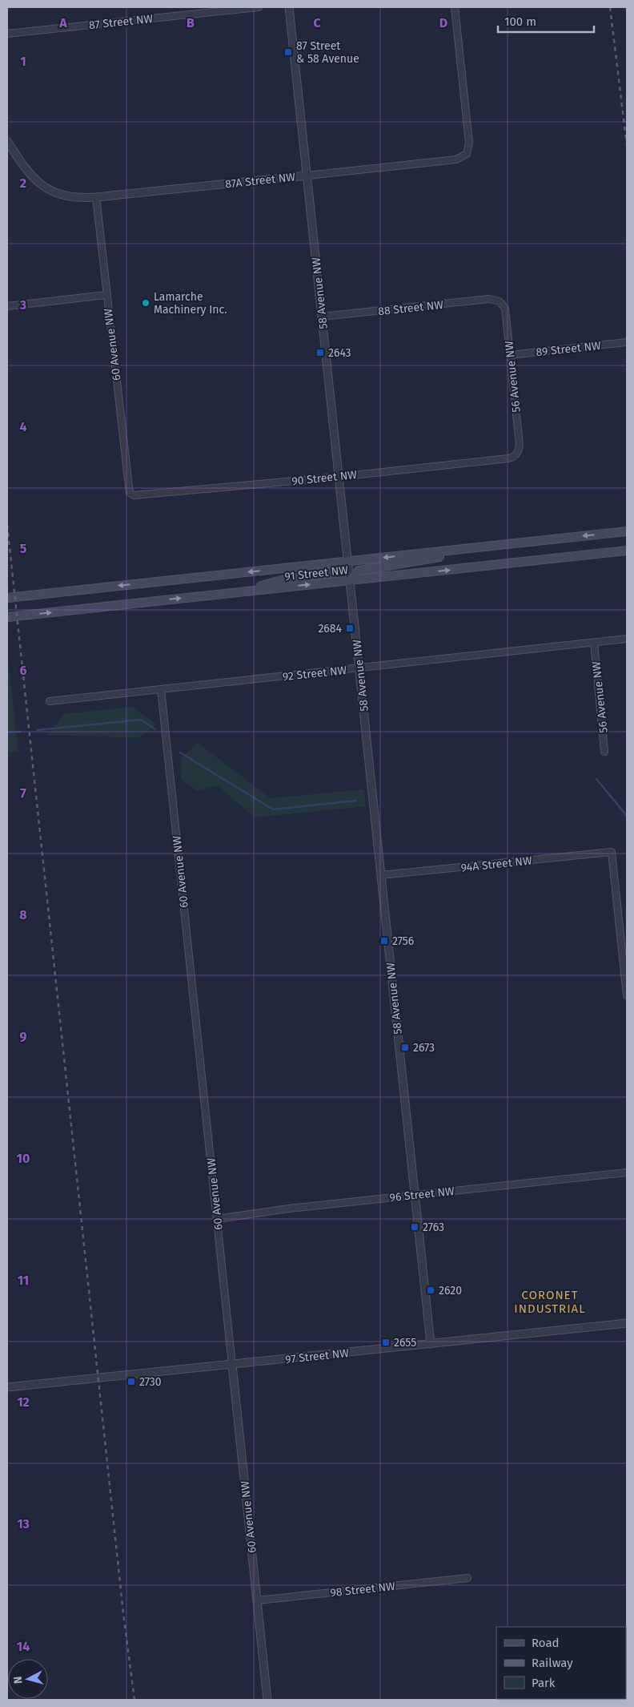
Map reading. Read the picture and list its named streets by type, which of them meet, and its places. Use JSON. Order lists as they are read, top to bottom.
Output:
{
  "streets": {
    "main road": ["91 Street NW"],
    "street": [
      "87 Street NW",
      "87A Street NW",
      "58 Avenue NW",
      "88 Street NW",
      "60 Avenue NW",
      "89 Street NW",
      "56 Avenue NW",
      "90 Street NW",
      "92 Street NW",
      "94A Street NW",
      "96 Street NW",
      "97 Street NW",
      "98 Street NW"
    ]
  },
  "crossings": [
    ["87A Street NW", "58 Avenue NW"],
    ["87A Street NW", "60 Avenue NW"],
    ["58 Avenue NW", "88 Street NW"],
    ["58 Avenue NW", "90 Street NW"],
    ["58 Avenue NW", "91 Street NW"],
    ["58 Avenue NW", "92 Street NW"],
    ["58 Avenue NW", "94A Street NW"],
    ["58 Avenue NW", "96 Street NW"],
    ["58 Avenue NW", "97 Street NW"],
    ["88 Street NW", "56 Avenue NW"],
    ["60 Avenue NW", "90 Street NW"],
    ["60 Avenue NW", "92 Street NW"],
    ["60 Avenue NW", "96 Street NW"],
    ["60 Avenue NW", "97 Street NW"],
    ["60 Avenue NW", "98 Street NW"],
    ["89 Street NW", "56 Avenue NW"],
    ["56 Avenue NW", "90 Street NW"],
    ["56 Avenue NW", "92 Street NW"]
  ],
  "districts": ["CORONET INDUSTRIAL"],
  "places": {
    "transit": [
      "87 Street & 58 Avenue",
      "2643",
      "2684",
      "2756",
      "2673",
      "2763",
      "2620",
      "2655",
      "2730"
    ],
    "other": ["Lamarche Machinery Inc."]
  },
  "legend": ["Road", "Railway", "Park"],
  "scale_bar": "100 m",
  "north": "left",
  "grid": {
    "columns": [
      "A",
      "B",
      "C",
      "D"
    ],
    "rows": [
      "1",
      "2",
      "3",
      "4",
      "5",
      "6",
      "7",
      "8",
      "9",
      "10",
      "11",
      "12",
      "13",
      "14"
    ]
  }
}
